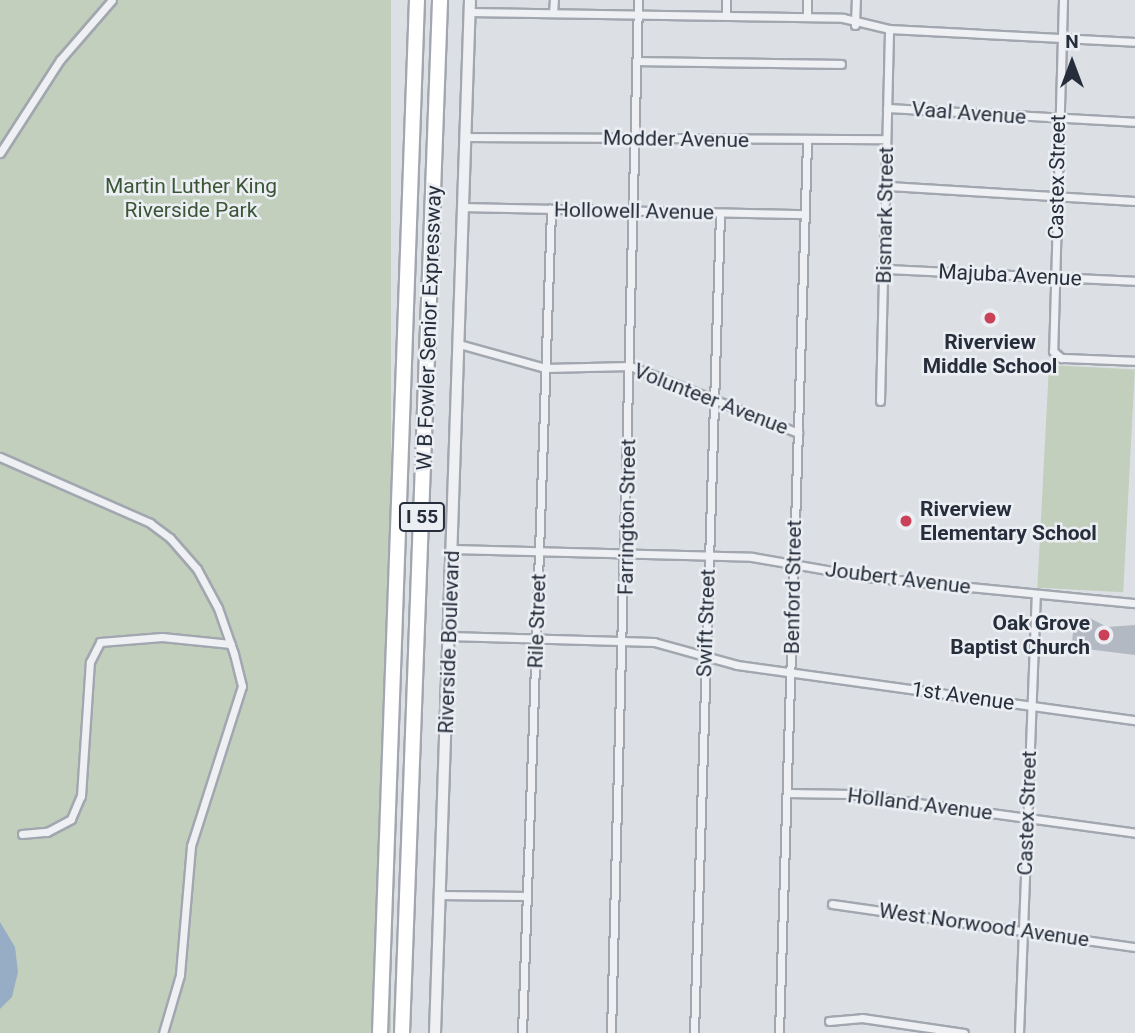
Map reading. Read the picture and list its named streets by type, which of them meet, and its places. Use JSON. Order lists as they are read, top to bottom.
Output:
{
  "streets": {
    "highway": ["W B Fowler Senior Expressway", "I 55"],
    "street": [
      "Vaal Avenue",
      "Modder Avenue",
      "Castex Street",
      "Hollowell Avenue",
      "Bismark Street",
      "Majuba Avenue",
      "Volunteer Avenue",
      "Farrington Street",
      "Joubert Avenue",
      "Benford Street",
      "Rile Street",
      "Swift Street",
      "Riverside Boulevard",
      "1st Avenue",
      "Holland Avenue",
      "West Norwood Avenue"
    ]
  },
  "crossings": [
    ["Vaal Avenue", "Castex Street"],
    ["Vaal Avenue", "Bismark Street"],
    ["Modder Avenue", "Bismark Street"],
    ["Modder Avenue", "Farrington Street"],
    ["Modder Avenue", "Benford Street"],
    ["Modder Avenue", "Riverside Boulevard"],
    ["Castex Street", "Majuba Avenue"],
    ["Castex Street", "Joubert Avenue"],
    ["Castex Street", "1st Avenue"],
    ["Castex Street", "Holland Avenue"],
    ["Castex Street", "West Norwood Avenue"],
    ["Hollowell Avenue", "Farrington Street"],
    ["Hollowell Avenue", "Benford Street"],
    ["Hollowell Avenue", "Rile Street"],
    ["Hollowell Avenue", "Swift Street"],
    ["Hollowell Avenue", "Riverside Boulevard"],
    ["Bismark Street", "Majuba Avenue"],
    ["Volunteer Avenue", "Farrington Street"],
    ["Volunteer Avenue", "Benford Street"],
    ["Volunteer Avenue", "Rile Street"],
    ["Volunteer Avenue", "Swift Street"],
    ["Volunteer Avenue", "Riverside Boulevard"],
    ["Farrington Street", "Joubert Avenue"],
    ["Farrington Street", "1st Avenue"],
    ["Joubert Avenue", "Benford Street"],
    ["Joubert Avenue", "Rile Street"],
    ["Joubert Avenue", "Swift Street"],
    ["Joubert Avenue", "Riverside Boulevard"],
    ["Benford Street", "1st Avenue"],
    ["Benford Street", "Holland Avenue"],
    ["Rile Street", "1st Avenue"],
    ["Swift Street", "1st Avenue"],
    ["Riverside Boulevard", "1st Avenue"]
  ],
  "parks": ["Martin Luther King Riverside Park"],
  "places": ["Riverview Middle School", "Riverview Elementary School", "Oak Grove Baptist Church"],
  "north": "top"
}
